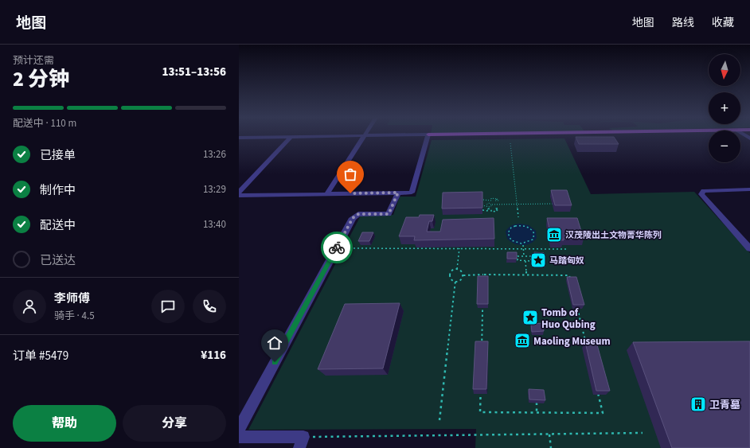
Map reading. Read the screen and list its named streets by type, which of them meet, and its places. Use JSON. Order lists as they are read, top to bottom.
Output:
{
  "places": {
    "museum": ["汉茂陵出土文物菁华陈列", "Maoling Museum"],
    "place": ["马踏匈奴", "Tomb of Huo Qubing"],
    "building": ["卫青墓"]
  },
  "north": "bottom",
  "page": {
    "header": "地图",
    "nav": ["地图", "路线", "收藏"],
    "heading": ["2 分钟", "预计还需", "13:51–13:56"],
    "panel": [
      "李师傅",
      "骑手 · 4.5",
      "订单 #5479",
      "¥116"
    ],
    "map_buttons": ["+", "−"],
    "bar": "配送中 · 110 m",
    "list": [
      ["已接单", "13:26"],
      ["制作中", "13:29"],
      ["配送中", "13:40"],
      "已送达"
    ],
    "buttons": ["帮助", "分享"]
  }
}
